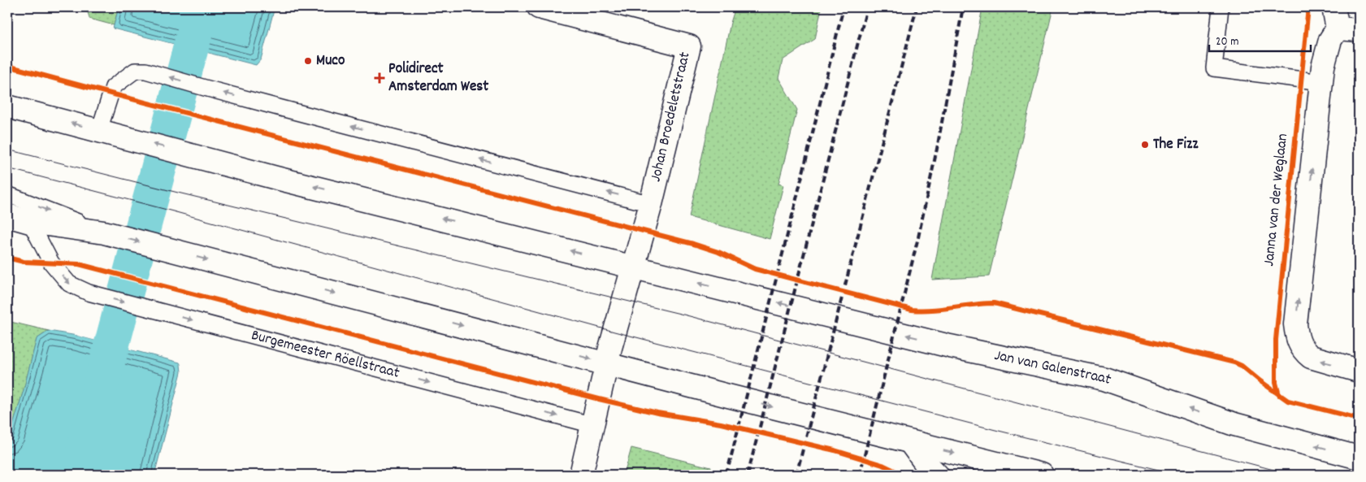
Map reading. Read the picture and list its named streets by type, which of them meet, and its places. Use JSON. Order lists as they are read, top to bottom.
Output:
{
  "streets": {
    "main road": ["Johan Broedeletstraat", "Janna van der Weglaan", "Jan van Galenstraat"],
    "lane": ["Burgemeester Röellstraat"]
  },
  "crossings": [
    ["Johan Broedeletstraat", "Jan van Galenstraat"]
  ],
  "one_way": ["Janna van der Weglaan", "Burgemeester Röellstraat"],
  "places": {
    "other": ["Muco", "The Fizz"],
    "health": ["Polidirect Amsterdam West"]
  },
  "scale_bar": "20 m"
}
